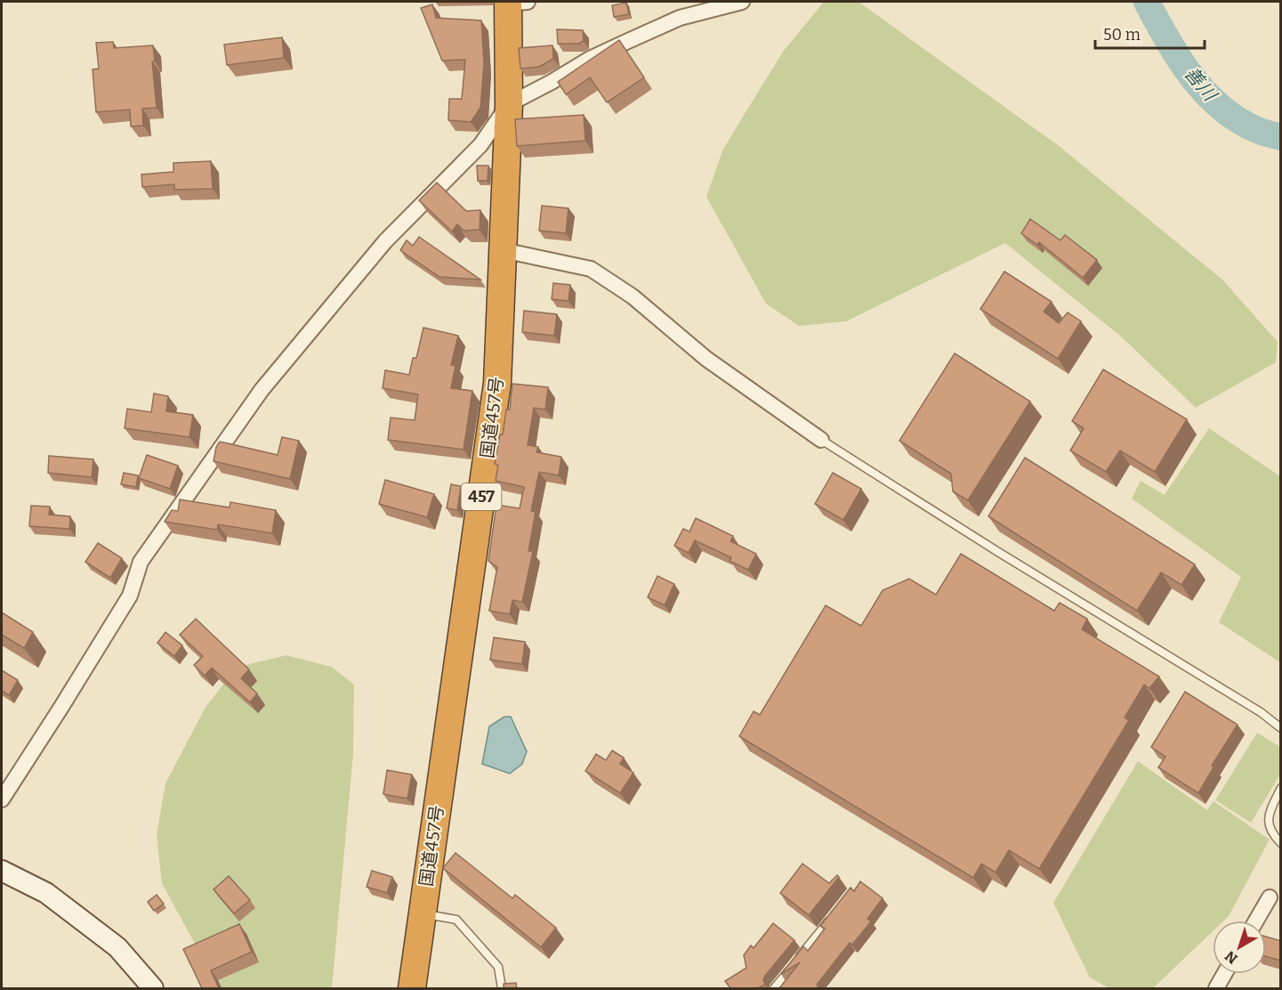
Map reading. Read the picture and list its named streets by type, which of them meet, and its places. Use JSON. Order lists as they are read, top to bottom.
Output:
{
  "streets": {
    "highway": ["国道457号", "457"]
  },
  "water": ["善川"],
  "scale_bar": "50 m",
  "north": "bottom left"
}
